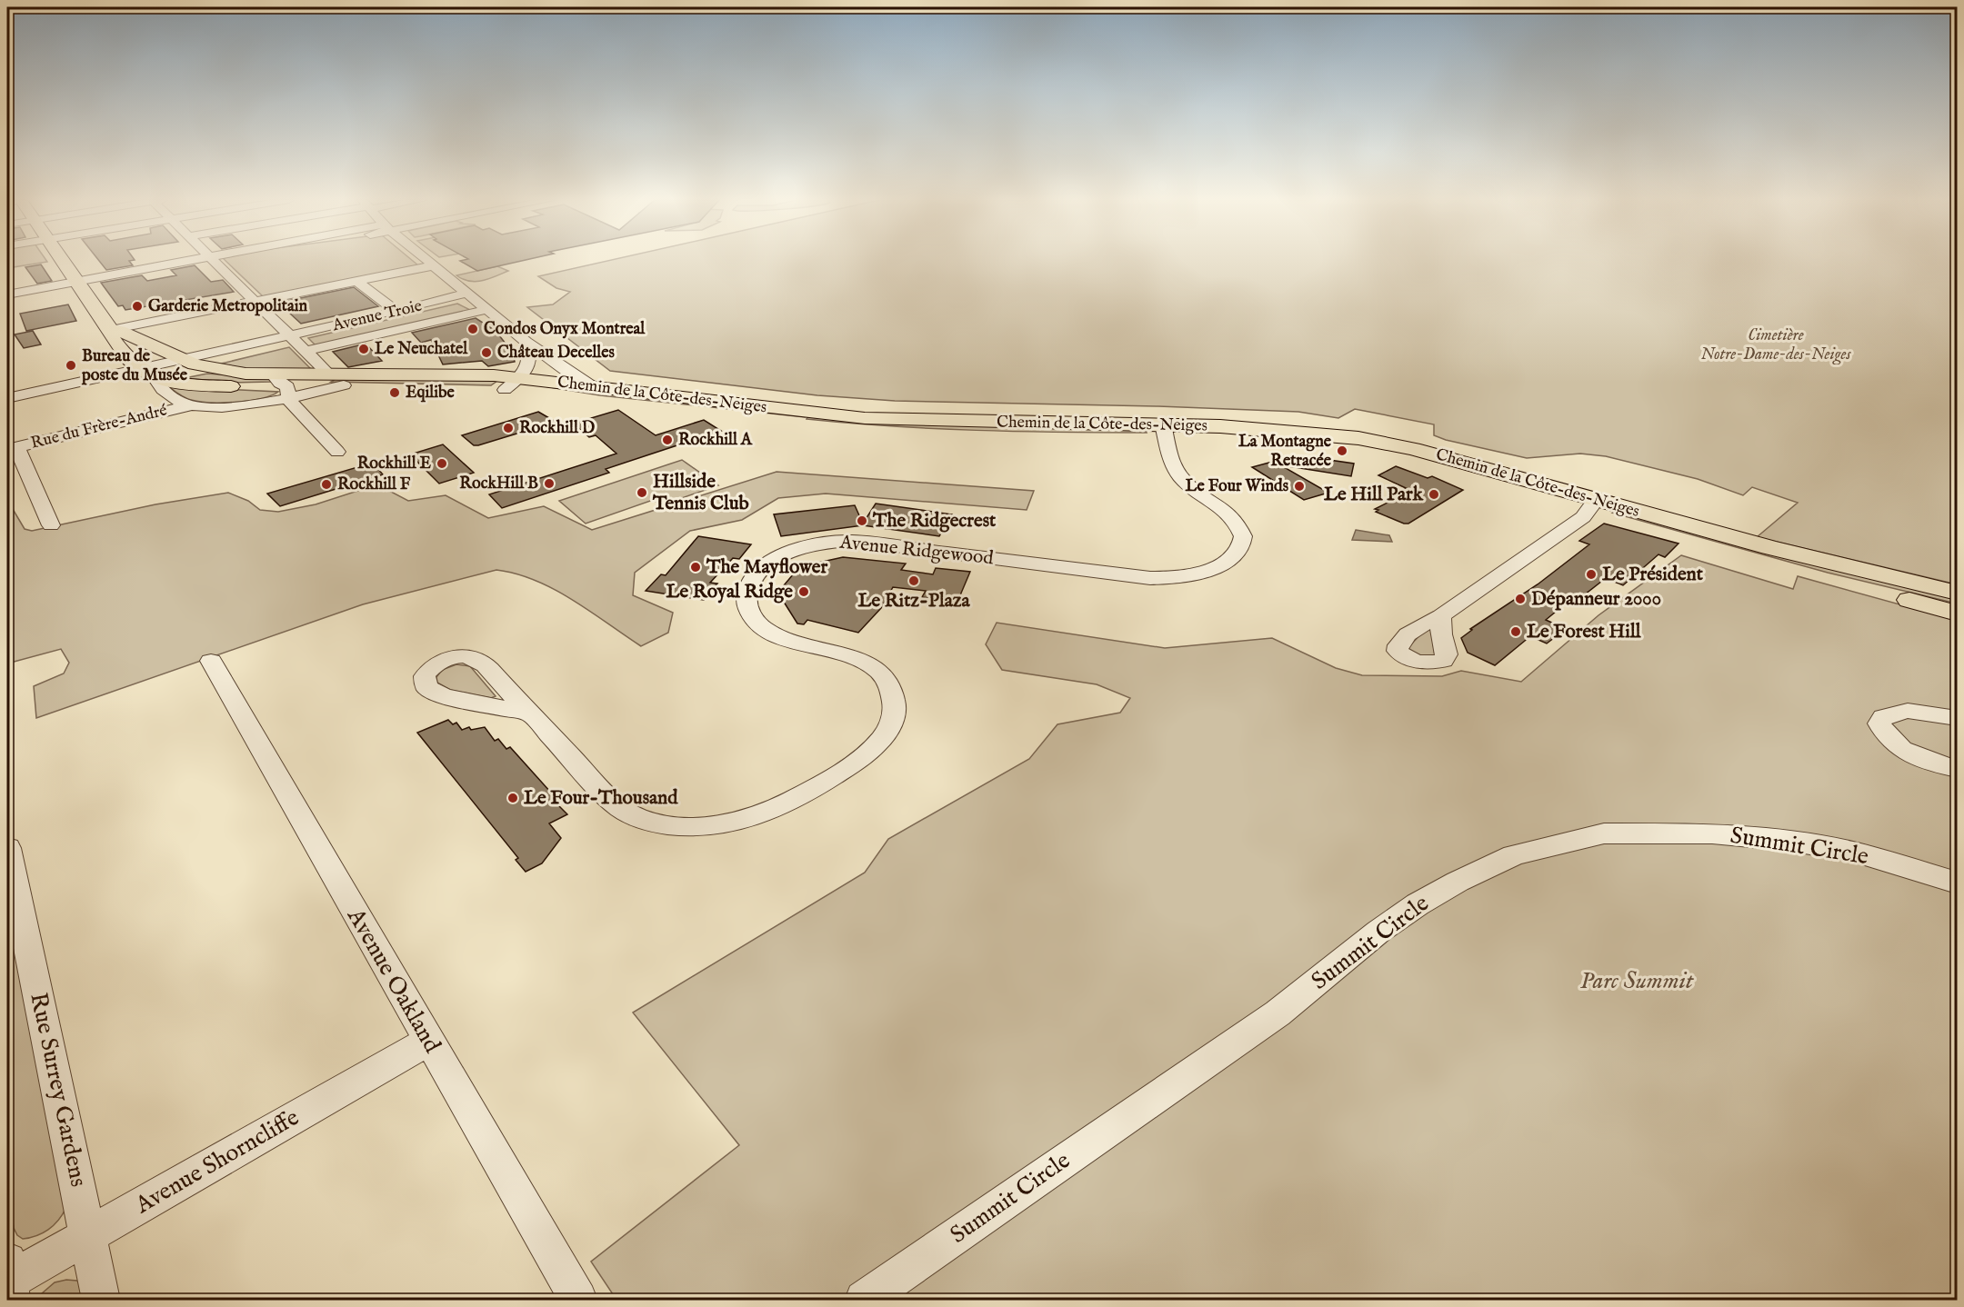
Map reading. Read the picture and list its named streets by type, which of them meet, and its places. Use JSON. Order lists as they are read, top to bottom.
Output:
{
  "streets": {
    "main road": ["Chemin de la Côte-des-Neiges"],
    "street": [
      "Avenue Troie",
      "Rue du Frère-André",
      "Avenue Ridgewood",
      "Summit Circle",
      "Avenue Oakland",
      "Rue Surrey Gardens",
      "Avenue Shorncliffe"
    ]
  },
  "crossings": [
    ["Chemin de la Côte-des-Neiges", "Rue du Frère-André"],
    ["Chemin de la Côte-des-Neiges", "Avenue Ridgewood"],
    ["Avenue Oakland", "Avenue Shorncliffe"],
    ["Rue Surrey Gardens", "Avenue Shorncliffe"]
  ],
  "parks": ["Cimetière Notre-Dame-des-Neiges", "Parc Summit"],
  "places": [
    "Garderie Metropolitain",
    "Condos Onyx Montreal",
    "Le Neuchatel",
    "Château Decelles",
    "Bureau de poste du Musée",
    "Eqilibe",
    "Rockhill D",
    "Rockhill A",
    "La Montagne Retracée",
    "Rockhill E",
    "RockHill B",
    "Rockhill F",
    "Le Four Winds",
    "Hillside Tennis Club",
    "Le Hill Park",
    "The Ridgecrest",
    "The Mayflower",
    "Le Président",
    "Le Ritz-Plaza",
    "Le Royal Ridge",
    "Dépanneur 2000",
    "Le Forest Hill",
    "Le Four-Thousand"
  ]
}
